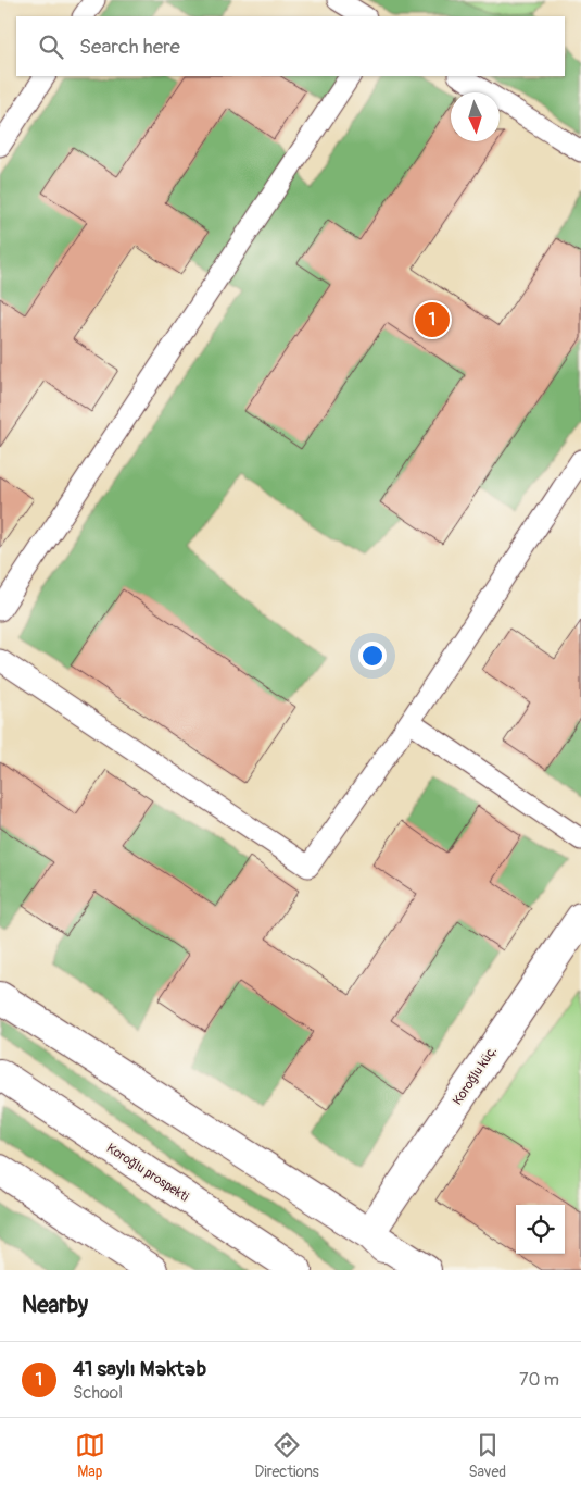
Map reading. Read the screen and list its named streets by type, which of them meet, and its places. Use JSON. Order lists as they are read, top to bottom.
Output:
{
  "streets": {
    "street": ["Koroğlu küç.", "Koroğlu prospekti"]
  },
  "north": "bottom",
  "page": {
    "search": "Search here",
    "pins": "1",
    "heading": "Nearby",
    "list": [
      {
        "mark": "1",
        "name": "41 saylı Məktəb",
        "note": "School",
        "value": "70 m"
      }
    ],
    "nav": ["Map", "Directions", "Saved"]
  }
}
